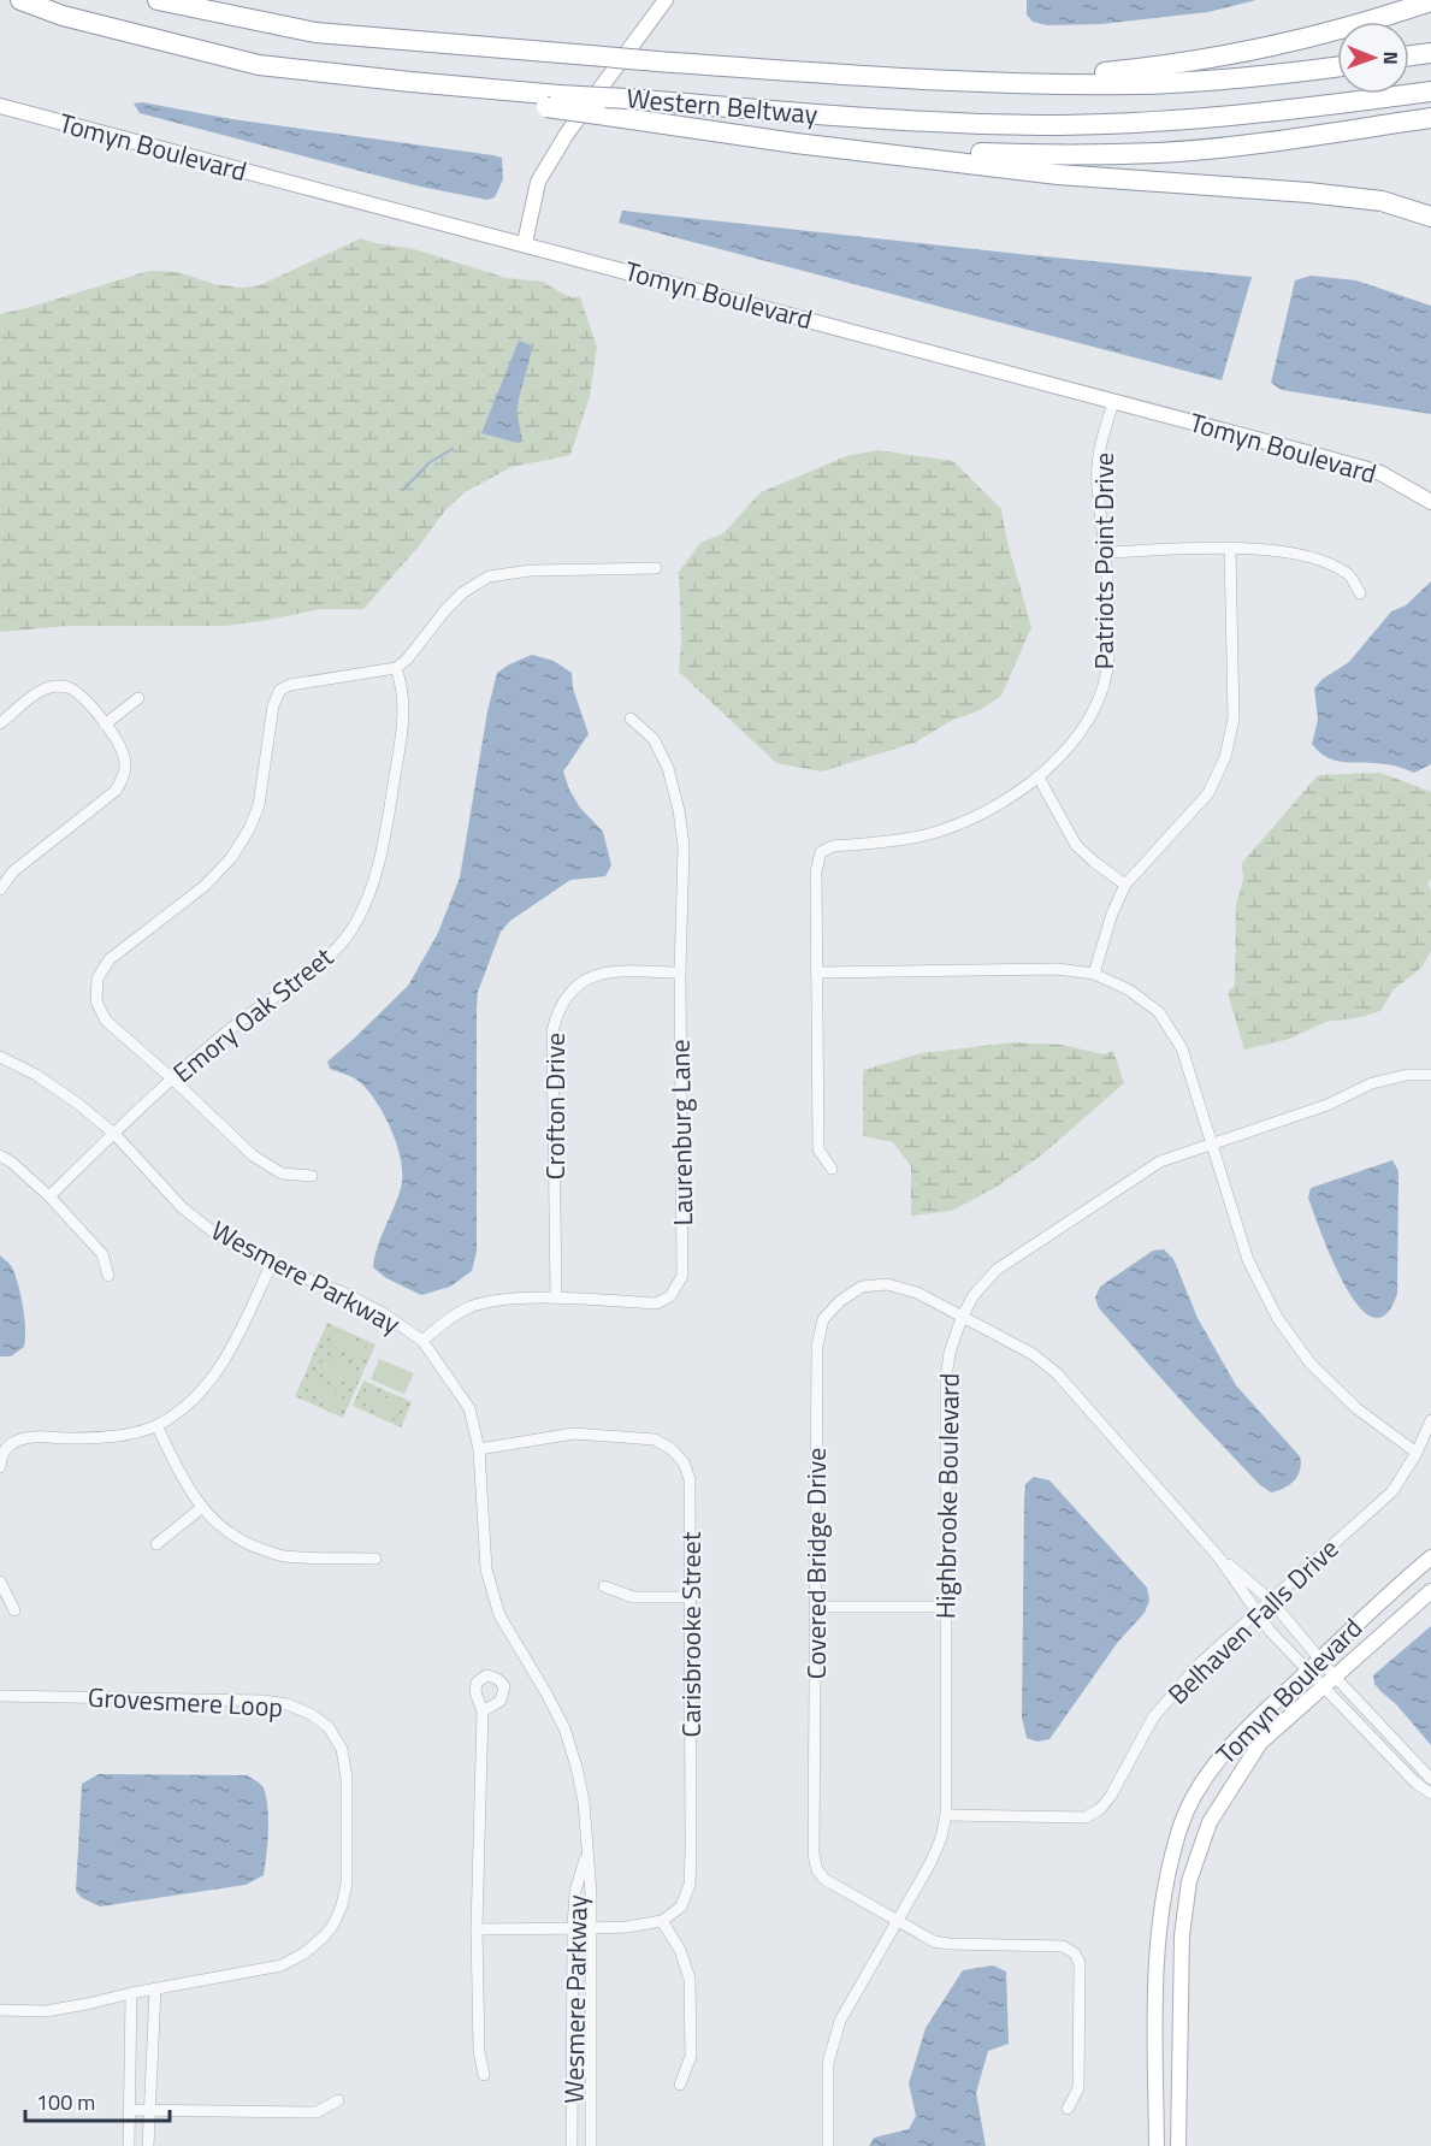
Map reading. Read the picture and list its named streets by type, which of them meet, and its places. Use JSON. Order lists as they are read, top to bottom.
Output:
{
  "streets": {
    "highway": ["Western Beltway"],
    "street": [
      "Tomyn Boulevard",
      "Patriots Point Drive",
      "Emory Oak Street",
      "Crofton Drive",
      "Laurenburg Lane",
      "Wesmere Parkway",
      "Highbrooke Boulevard",
      "Covered Bridge Drive",
      "Belhaven Falls Drive",
      "Carisbrooke Street",
      "Grovesmere Loop"
    ]
  },
  "crossings": [
    ["Tomyn Boulevard", "Patriots Point Drive"],
    ["Emory Oak Street", "Wesmere Parkway"],
    ["Crofton Drive", "Laurenburg Lane"],
    ["Laurenburg Lane", "Wesmere Parkway"],
    ["Wesmere Parkway", "Carisbrooke Street"],
    ["Highbrooke Boulevard", "Covered Bridge Drive"],
    ["Highbrooke Boulevard", "Belhaven Falls Drive"]
  ],
  "scale_bar": "100 m",
  "north": "right"
}
